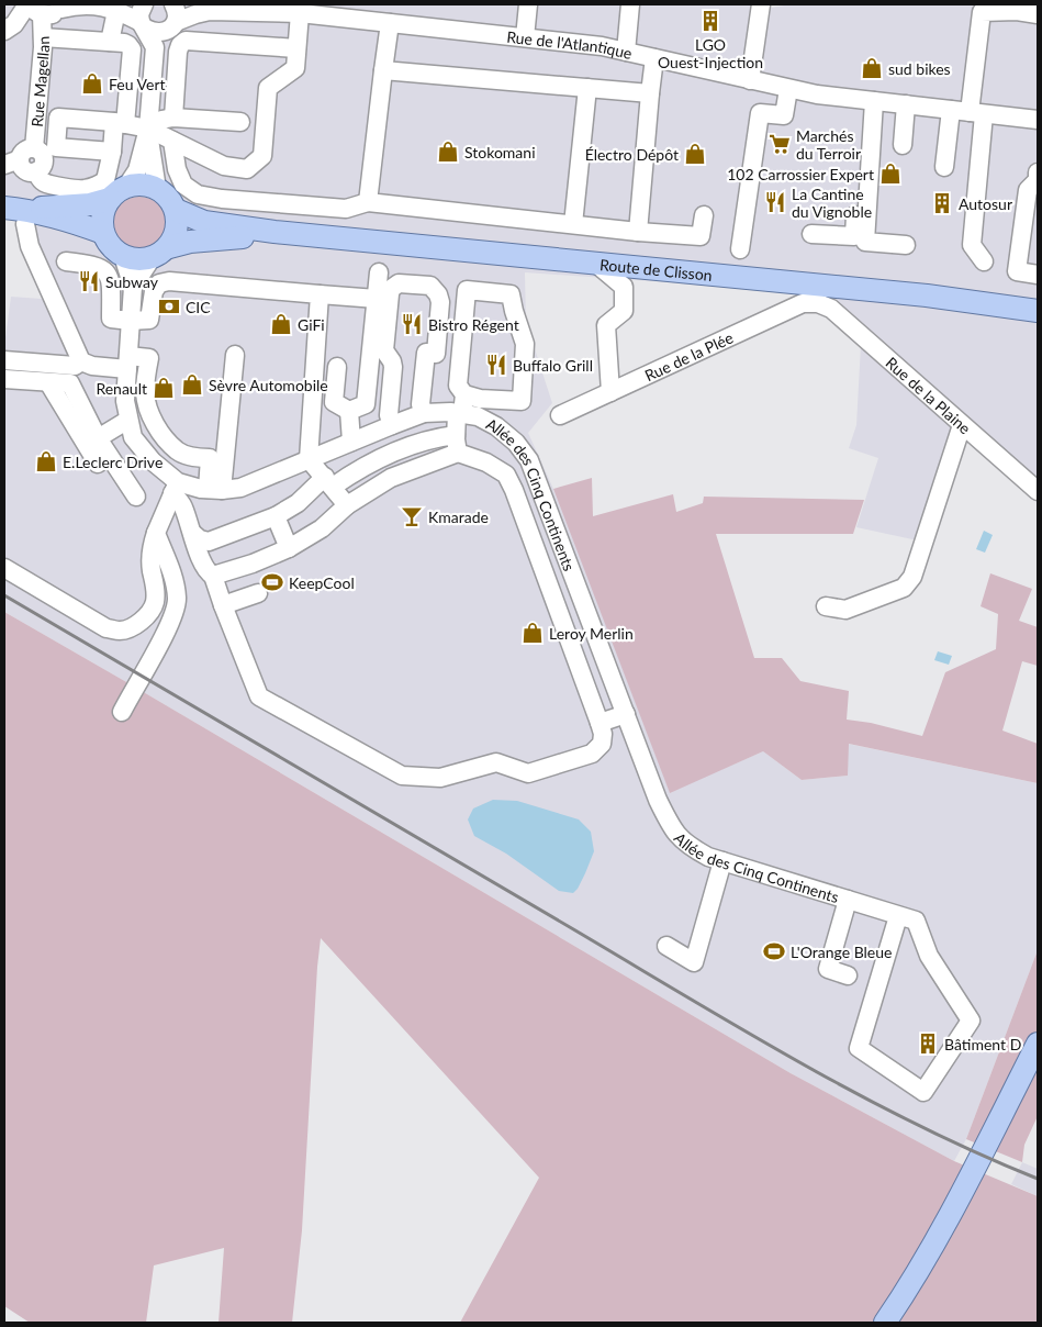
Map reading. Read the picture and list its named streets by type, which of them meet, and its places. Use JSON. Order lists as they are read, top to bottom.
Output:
{
  "streets": {
    "main road": ["Route de Clisson"],
    "street": [
      "Rue de l'Atlantique",
      "Rue Magellan",
      "Rue de la Plée",
      "Rue de la Plaine",
      "Allée des Cinq Continents"
    ]
  },
  "crossings": [
    ["Route de Clisson", "Allée des Cinq Continents"],
    ["Rue de la Plée", "Rue de la Plaine"]
  ],
  "places": {
    "building": ["LGO Ouest-Injection", "Autosur", "Bâtiment D"],
    "shop": [
      "sud bikes",
      "Feu Vert",
      "Stokomani",
      "Électro Dépôt",
      "102 Carrossier Expert",
      "GiFi",
      "Sèvre Automobile",
      "Renault",
      "E.Leclerc Drive",
      "Leroy Merlin"
    ],
    "supermarket": ["Marchés du Terroir"],
    "restaurant": [
      "La Cantine du Vignoble",
      "Subway",
      "Bistro Régent",
      "Buffalo Grill"
    ],
    "bank": ["CIC"],
    "bar": ["Kmarade"],
    "sports": ["KeepCool", "L'Orange Bleue"]
  }
}
